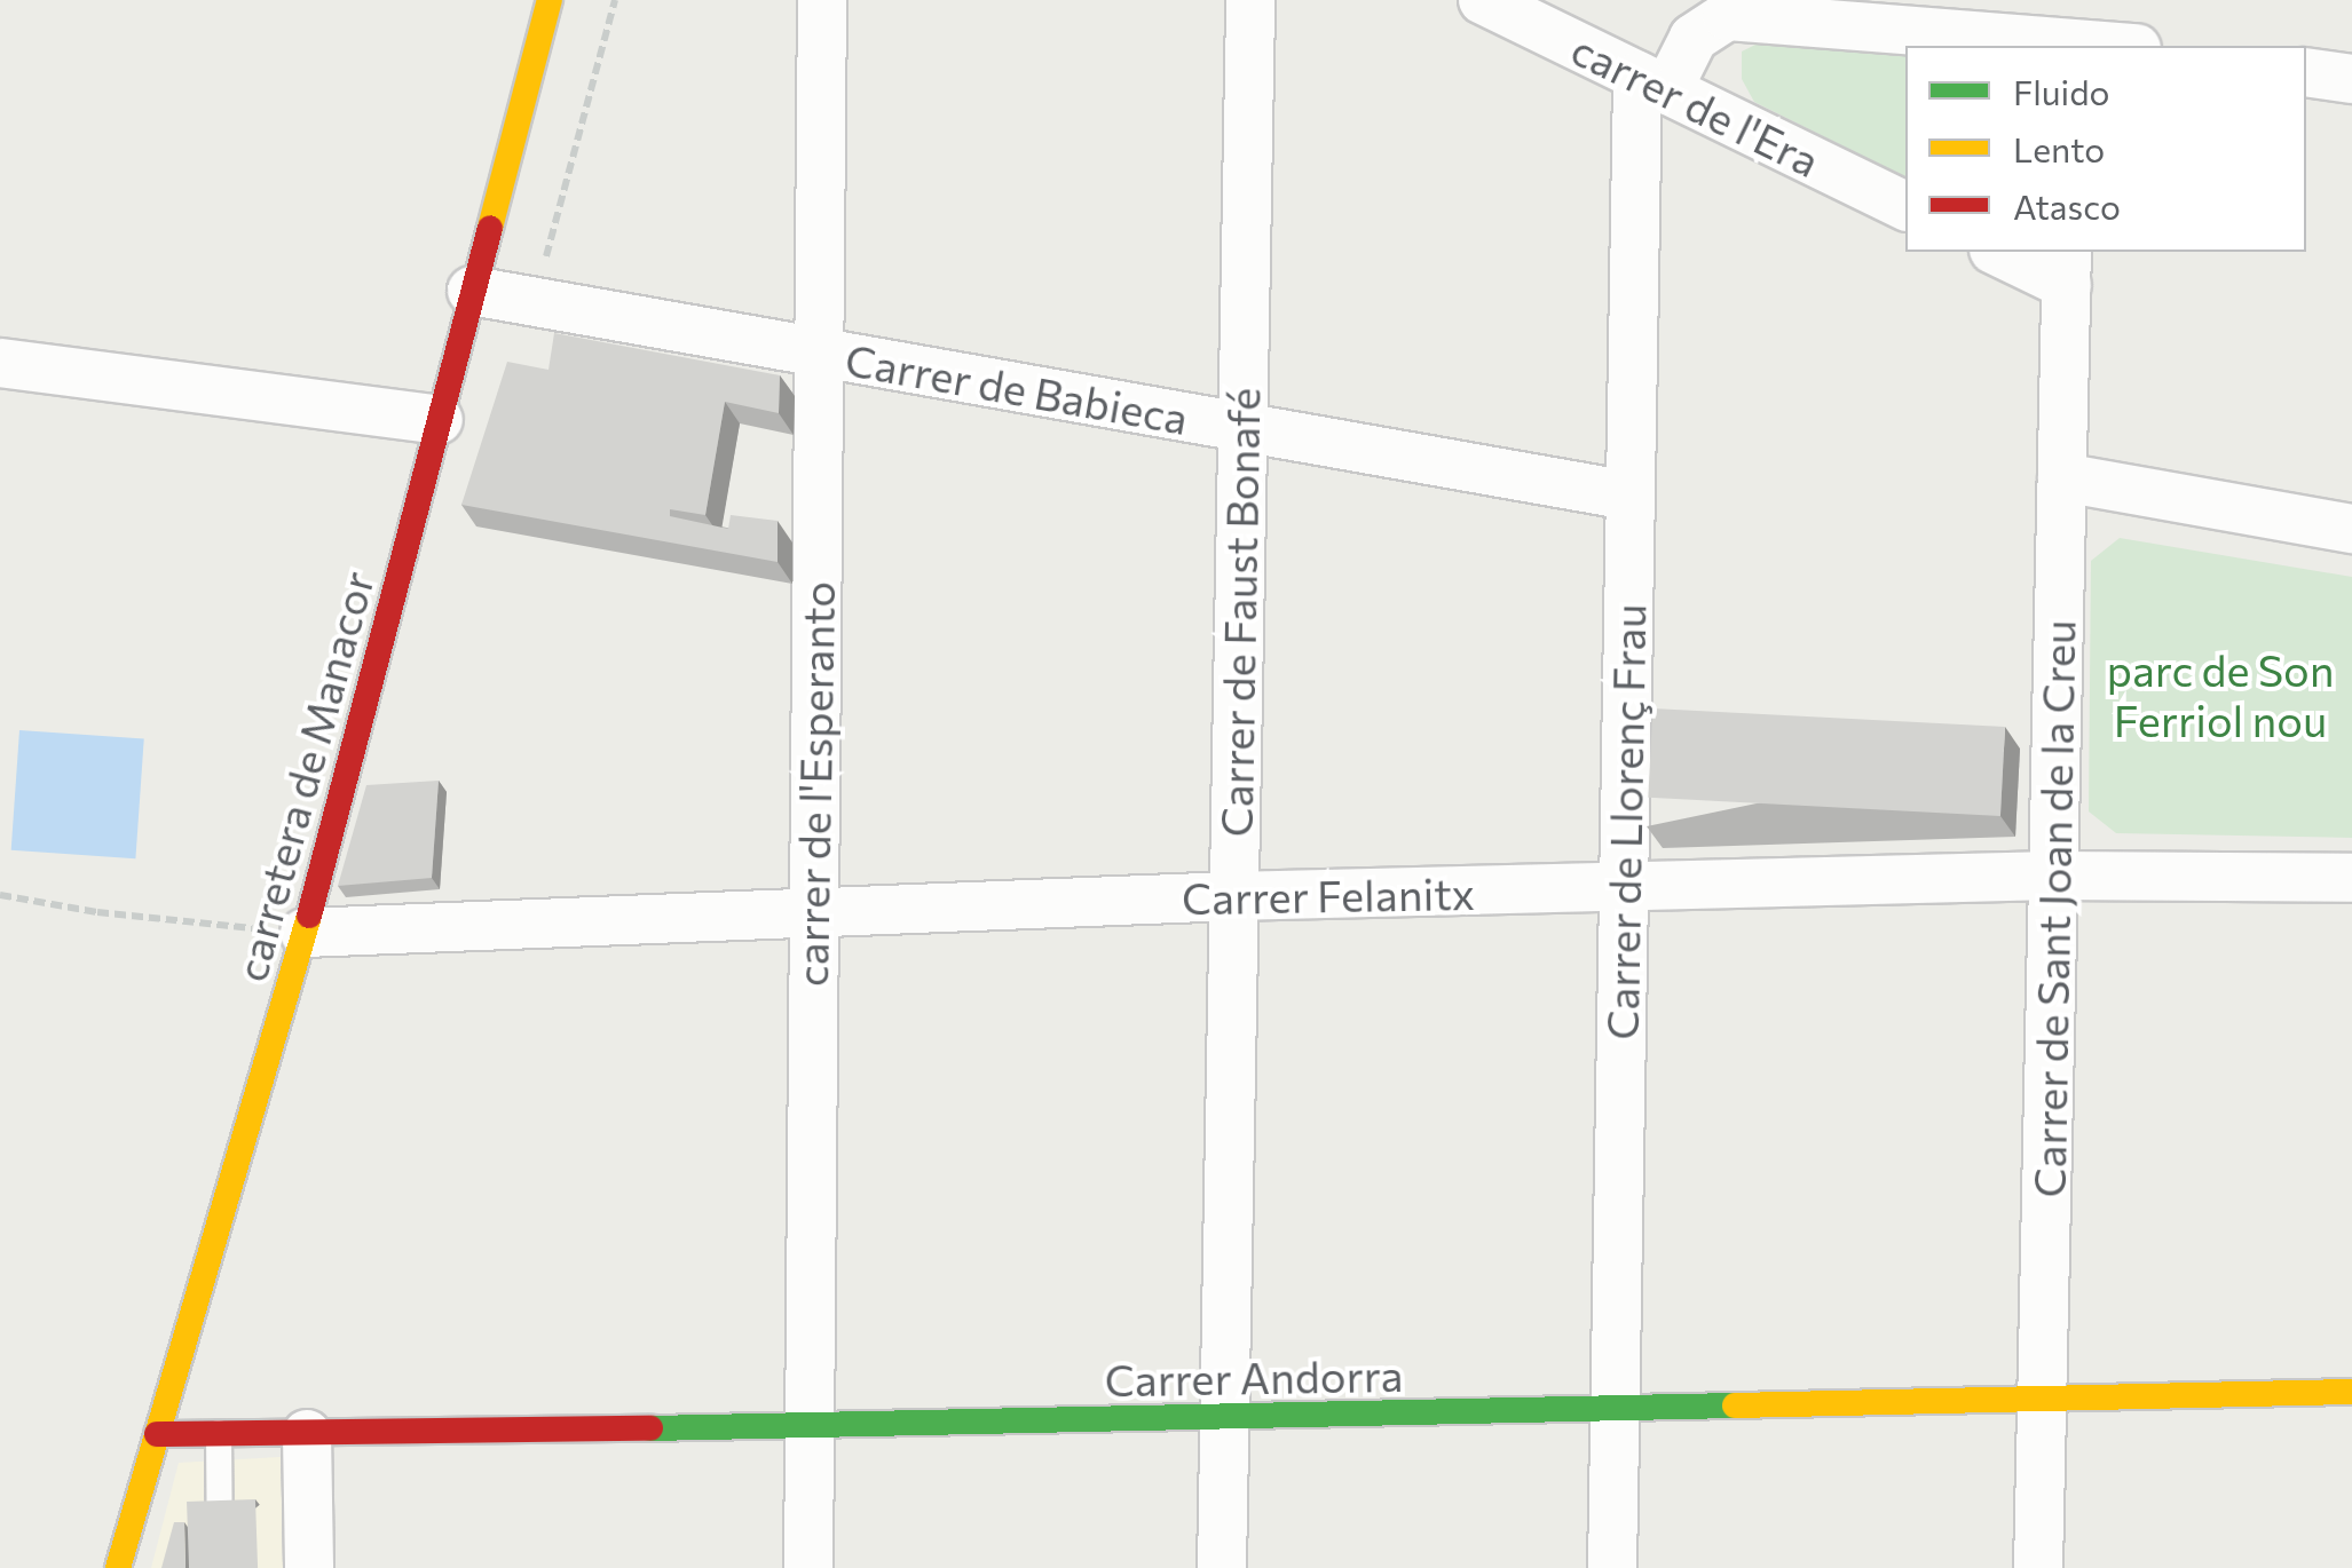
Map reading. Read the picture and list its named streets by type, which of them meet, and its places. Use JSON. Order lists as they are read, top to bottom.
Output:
{
  "streets": {
    "street": [
      "carrer de l'Era",
      "Carrer de Babieca",
      "Carrer de Faust Bonafé",
      "carretera de Manacor",
      "carrer de l'Esperanto",
      "Carrer de Llorenç Frau",
      "Carrer Felanitx",
      "Carrer de Sant Joan de la Creu",
      "Carrer Andorra"
    ]
  },
  "crossings": [
    ["carrer de l'Era", "Carrer de Llorenç Frau"],
    ["Carrer de Babieca", "Carrer de Faust Bonafé"],
    ["Carrer de Babieca", "carretera de Manacor"],
    ["Carrer de Babieca", "carrer de l'Esperanto"],
    ["Carrer de Babieca", "Carrer de Llorenç Frau"],
    ["Carrer de Faust Bonafé", "Carrer Felanitx"],
    ["Carrer de Faust Bonafé", "Carrer Andorra"],
    ["carretera de Manacor", "Carrer Felanitx"],
    ["carretera de Manacor", "Carrer Andorra"],
    ["carrer de l'Esperanto", "Carrer Felanitx"],
    ["carrer de l'Esperanto", "Carrer Andorra"],
    ["Carrer de Llorenç Frau", "Carrer Felanitx"],
    ["Carrer de Llorenç Frau", "Carrer Andorra"],
    ["Carrer Felanitx", "Carrer de Sant Joan de la Creu"],
    ["Carrer de Sant Joan de la Creu", "Carrer Andorra"]
  ],
  "parks": ["parc de Son Ferriol nou"],
  "legend": ["Fluido", "Lento", "Atasco"]
}
